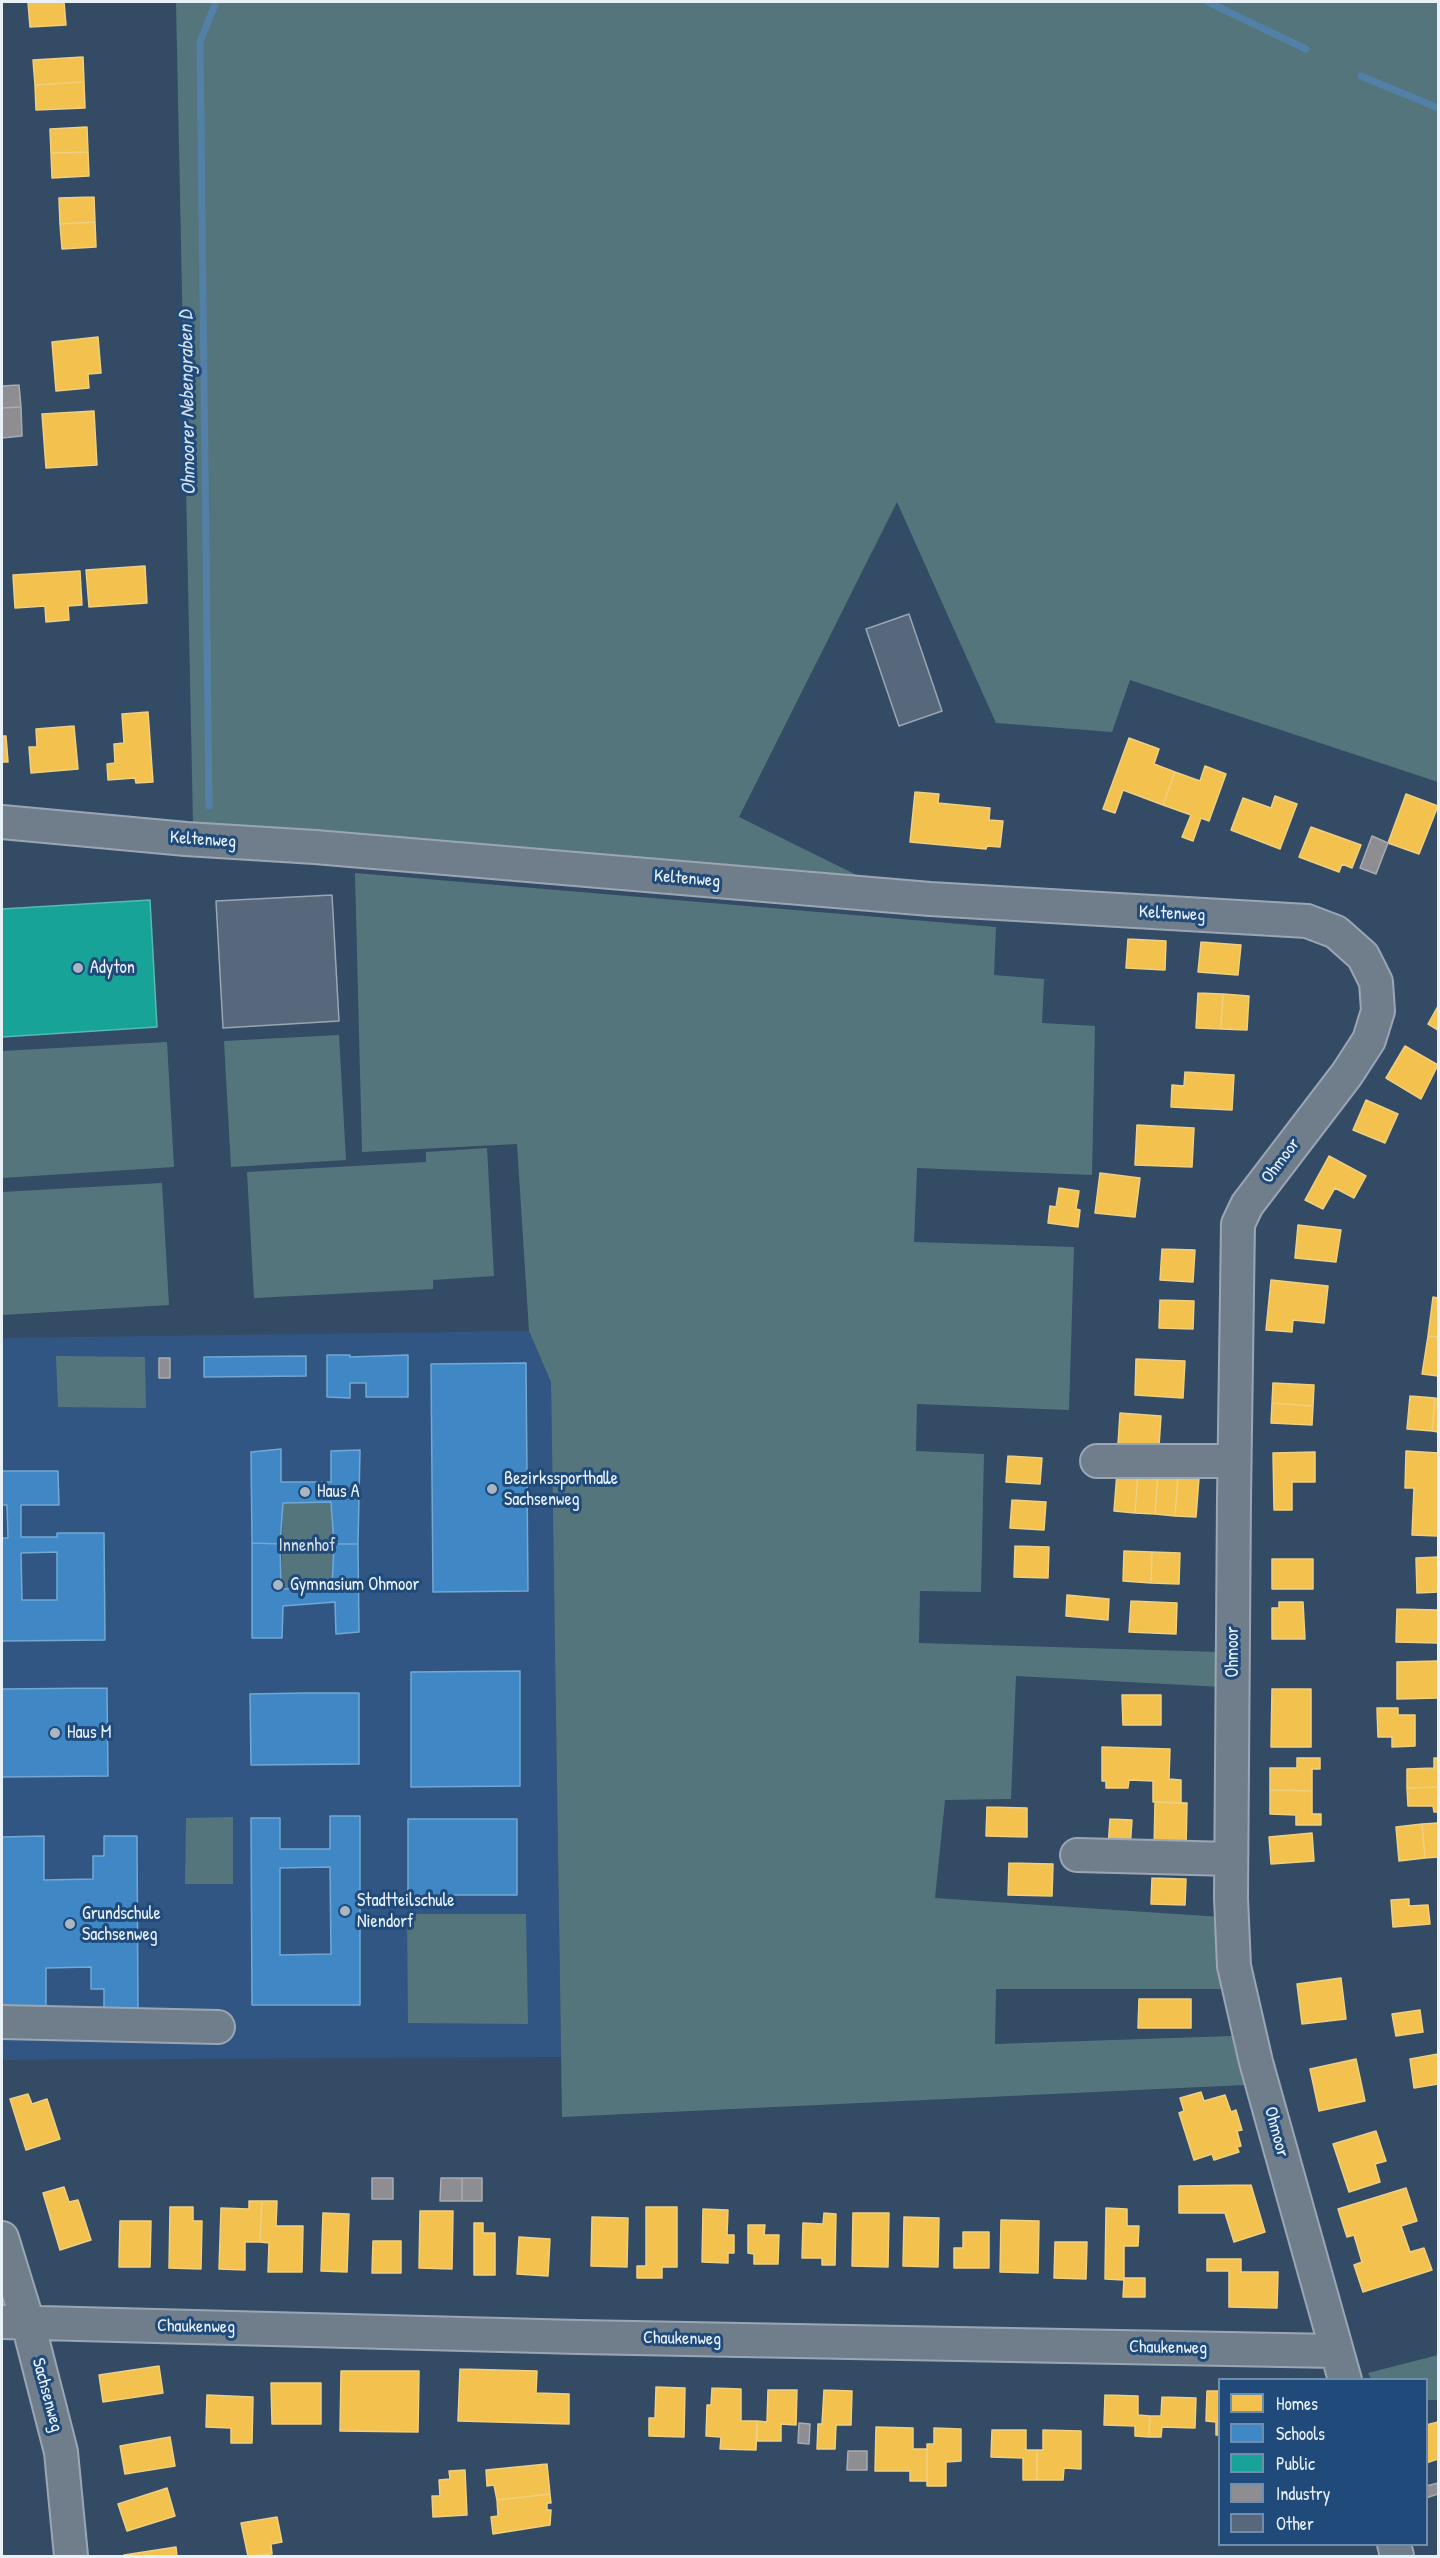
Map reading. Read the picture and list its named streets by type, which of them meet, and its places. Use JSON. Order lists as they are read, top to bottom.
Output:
{
  "streets": {
    "street": [
      "Keltenweg",
      "Ohmoor",
      "Chaukenweg",
      "Sachsenweg"
    ]
  },
  "crossings": [
    ["Keltenweg", "Ohmoor"],
    ["Ohmoor", "Chaukenweg"],
    ["Chaukenweg", "Sachsenweg"]
  ],
  "water": ["Ohmoorer Nebengraben D"],
  "parks": ["Innenhof"],
  "places": [
    "Adyton",
    "Bezirkssporthalle Sachsenweg",
    "Haus A",
    "Gymnasium Ohmoor",
    "Haus M",
    "Stadtteilschule Niendorf",
    "Grundschule Sachsenweg"
  ],
  "legend": [
    "Homes",
    "Schools",
    "Public",
    "Industry",
    "Other"
  ]
}
